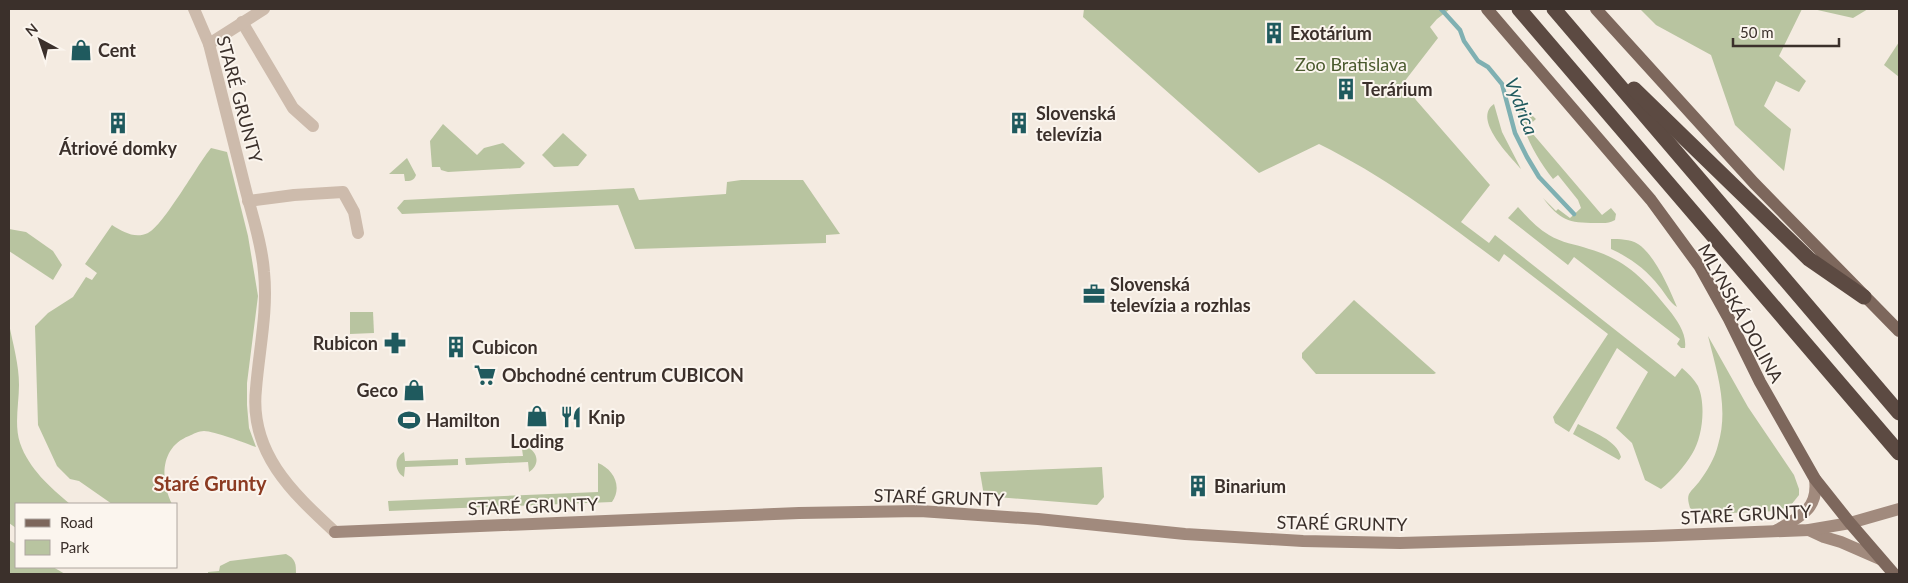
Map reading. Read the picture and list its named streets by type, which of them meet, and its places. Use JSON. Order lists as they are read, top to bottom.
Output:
{
  "streets": {
    "main road": ["MLYNSKÁ DOLINA"],
    "street": ["STARÉ GRUNTY"]
  },
  "crossings": [
    ["STARÉ GRUNTY", "MLYNSKÁ DOLINA"]
  ],
  "districts": ["Staré Grunty"],
  "water": ["Vydrica"],
  "parks": ["Zoo Bratislava"],
  "places": {
    "building": [
      "Exotárium",
      "Terárium",
      "Átriové domky",
      "Slovenská televízia",
      "Cubicon",
      "Binarium"
    ],
    "shop": ["Cent", "Geco", "Loding"],
    "office": ["Slovenská televízia a rozhlas"],
    "pharmacy": ["Rubicon"],
    "supermarket": ["Obchodné centrum CUBICON"],
    "restaurant": ["Knip"],
    "sports": ["Hamilton"]
  },
  "legend": ["Road", "Park"],
  "scale_bar": "50 m",
  "north": "top left"
}
